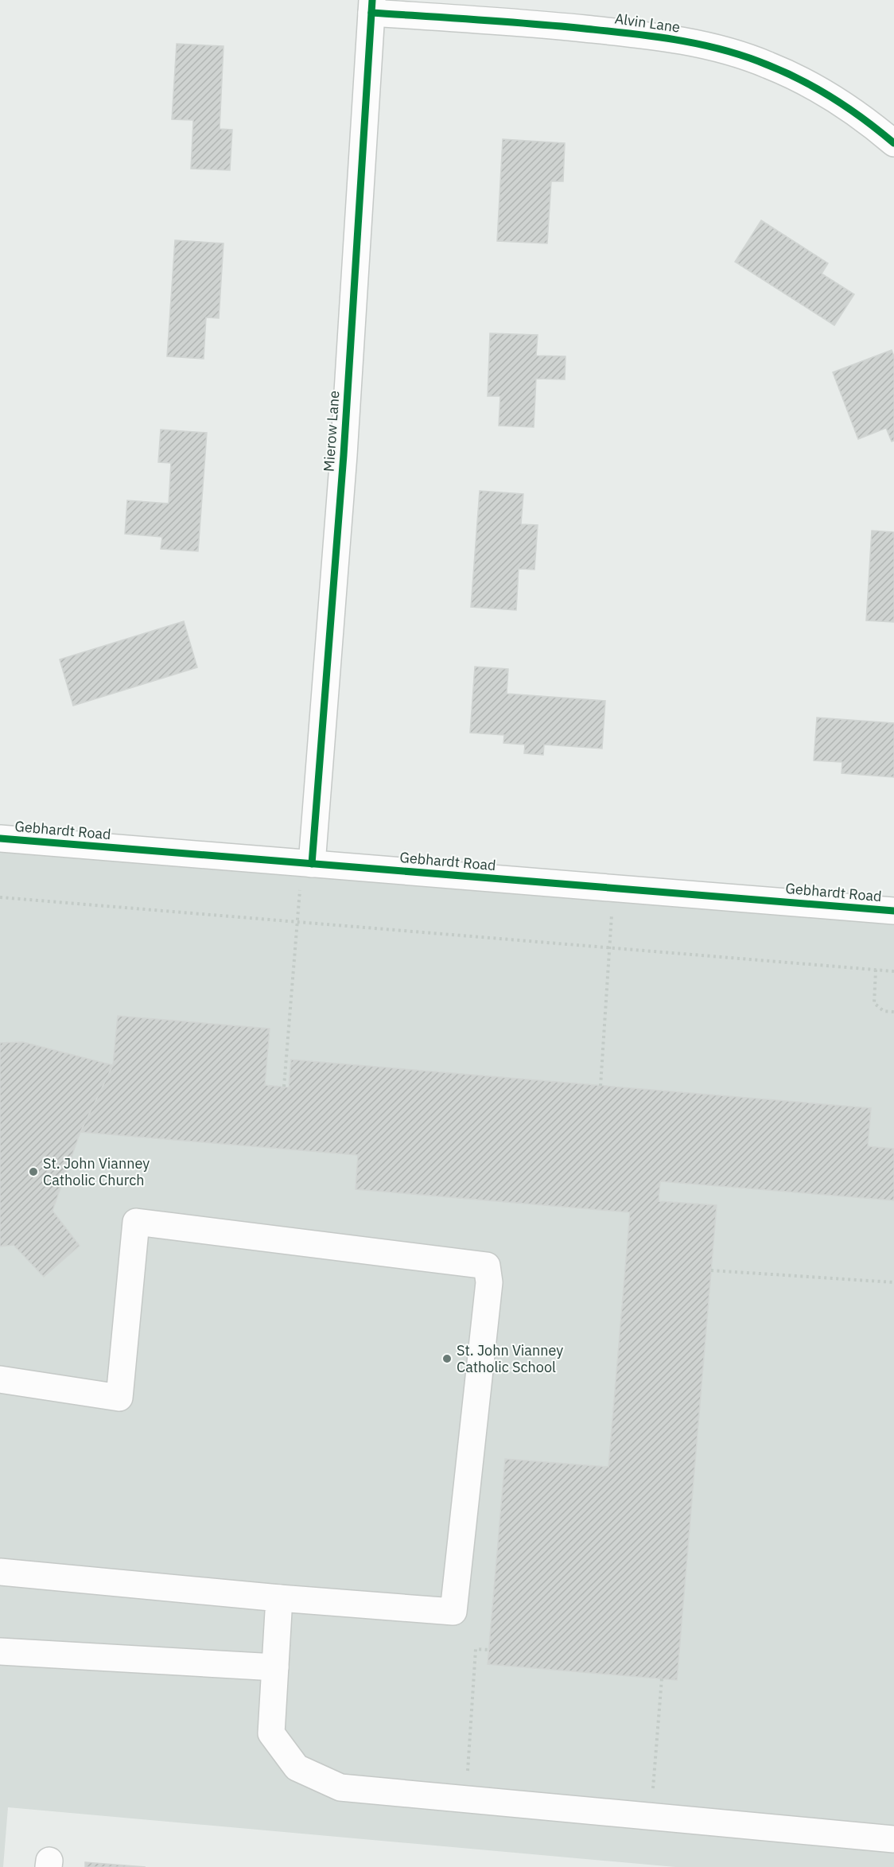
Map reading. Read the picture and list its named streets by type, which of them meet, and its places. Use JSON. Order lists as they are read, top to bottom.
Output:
{
  "streets": {
    "street": ["Alvin Lane", "Mierow Lane", "Gebhardt Road"]
  },
  "crossings": [
    ["Alvin Lane", "Mierow Lane"],
    ["Mierow Lane", "Gebhardt Road"]
  ],
  "places": ["St. John Vianney Catholic Church", "St. John Vianney Catholic School"]
}
